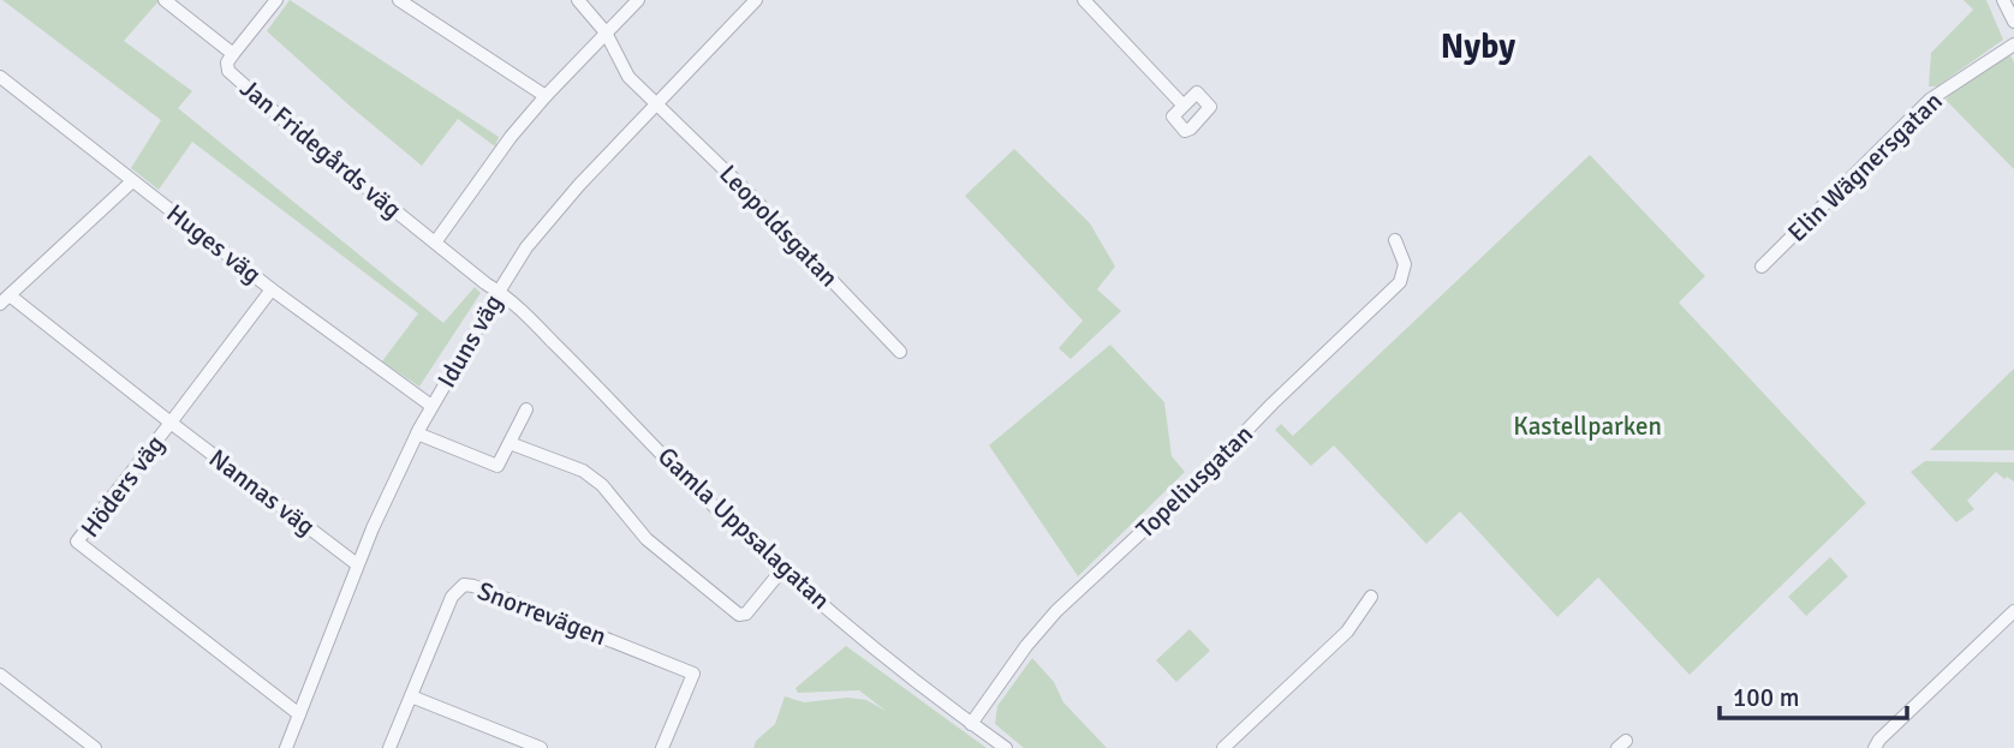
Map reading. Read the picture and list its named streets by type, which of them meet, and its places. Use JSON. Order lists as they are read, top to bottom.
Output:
{
  "streets": {
    "street": [
      "Jan Fridegårds väg",
      "Elin Wägnersgatan",
      "Leopoldsgatan",
      "Huges väg",
      "Iduns väg",
      "Topeliusgatan",
      "Höders väg",
      "Nannas väg",
      "Gamla Uppsalagatan",
      "Snorrevägen"
    ]
  },
  "crossings": [
    ["Jan Fridegårds väg", "Iduns väg"],
    ["Jan Fridegårds väg", "Gamla Uppsalagatan"],
    ["Leopoldsgatan", "Iduns väg"],
    ["Huges väg", "Iduns väg"],
    ["Huges väg", "Höders väg"],
    ["Iduns väg", "Höders väg"],
    ["Iduns väg", "Nannas väg"],
    ["Iduns väg", "Gamla Uppsalagatan"],
    ["Topeliusgatan", "Gamla Uppsalagatan"],
    ["Höders väg", "Nannas väg"]
  ],
  "districts": ["Nyby"],
  "parks": ["Kastellparken"],
  "scale_bar": "100 m"
}
